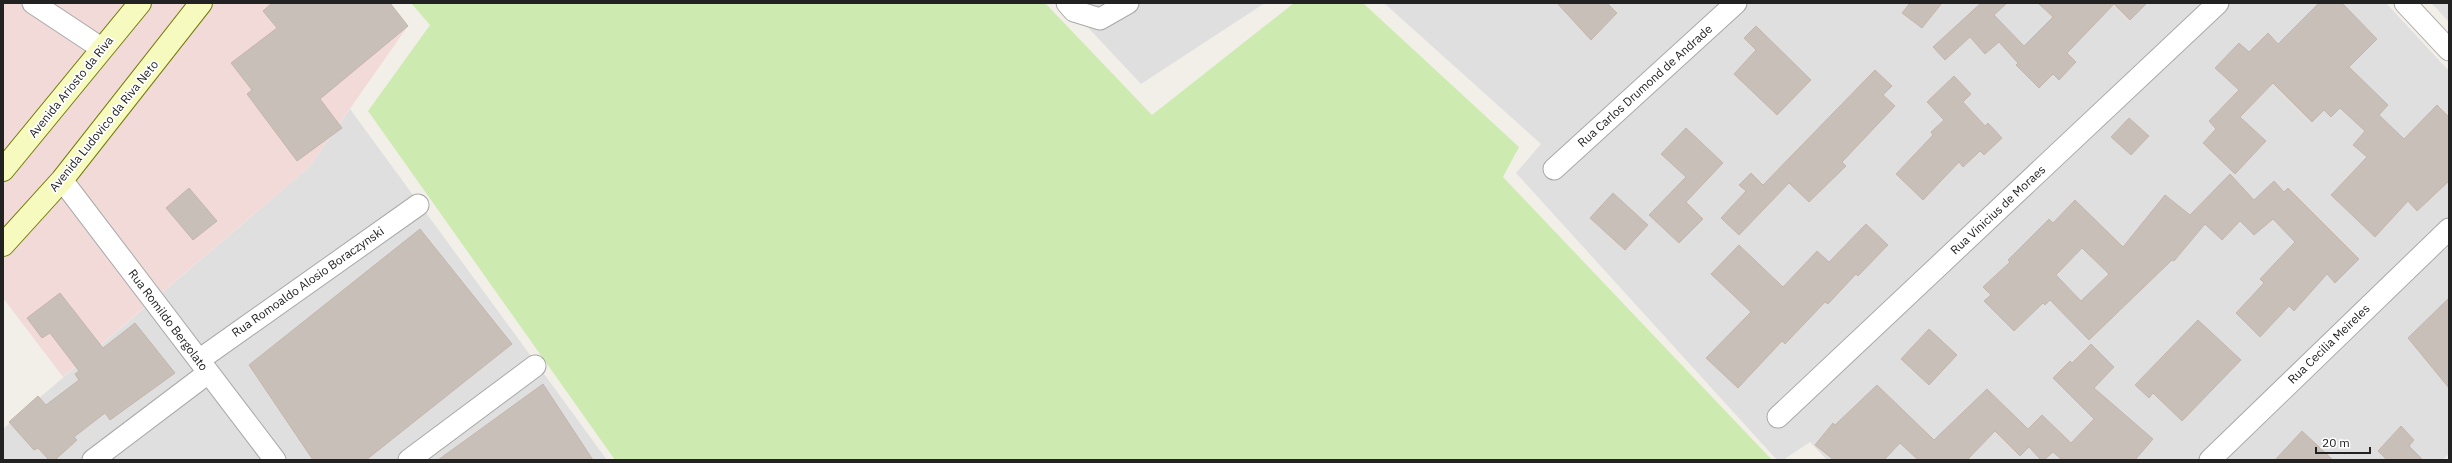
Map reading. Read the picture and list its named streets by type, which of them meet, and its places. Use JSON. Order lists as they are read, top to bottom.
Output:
{
  "streets": {
    "street": [
      "Rua Carlos Drumond de Andrade",
      "Avenida Ariosto da Riva",
      "Avenida Ludovico da Riva Neto",
      "Rua Vinicius de Moraes",
      "Rua Romoaldo Alosio Boraczynski",
      "Rua Romildo Bergolato",
      "Rua Cecilia Meireles"
    ]
  },
  "crossings": [
    ["Avenida Ludovico da Riva Neto", "Rua Romildo Bergolato"],
    ["Rua Romoaldo Alosio Boraczynski", "Rua Romildo Bergolato"]
  ],
  "scale_bar": "20 m"
}
